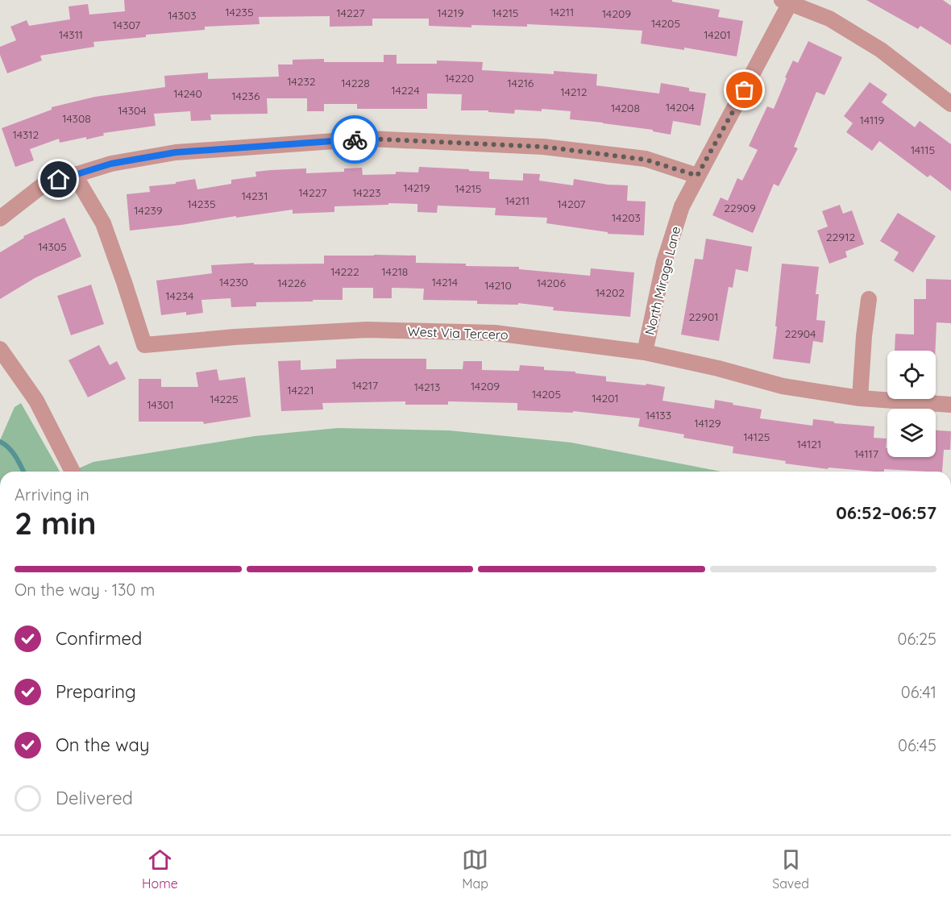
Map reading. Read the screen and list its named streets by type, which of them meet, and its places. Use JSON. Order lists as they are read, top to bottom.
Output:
{
  "streets": {
    "street": ["North Mirage Lane", "West Via Tercero"]
  },
  "crossings": [
    ["North Mirage Lane", "West Via Tercero"]
  ],
  "house_numbers": [
    "14235",
    "14211",
    "14227",
    "14219",
    "14215",
    "14209",
    "14303",
    "14205",
    "14307",
    "14311",
    "14201",
    "14220",
    "14232",
    "14228",
    "14216",
    "14224",
    "14212",
    "14240",
    "14236",
    "14204",
    "14208",
    "14304",
    "14308",
    "14119",
    "14312",
    "14115",
    "14219",
    "14215",
    "14227",
    "14223",
    "14231",
    "14211",
    "14235",
    "14207",
    "22909",
    "14239",
    "14203",
    "22912",
    "14305",
    "14222",
    "14218",
    "14230",
    "14214",
    "14226",
    "14206",
    "14210",
    "14202",
    "14234",
    "22901",
    "22904",
    "14217",
    "14209",
    "14213",
    "14221",
    "14205",
    "14201",
    "14225",
    "14301",
    "14133",
    "14129",
    "14125",
    "14121",
    "14117"
  ],
  "page": {
    "heading": ["2 min", "Arriving in", "06:52–06:57"],
    "bar": "On the way · 130 m",
    "list": [
      ["Confirmed", "06:25"],
      ["Preparing", "06:41"],
      ["On the way", "06:45"],
      "Delivered"
    ],
    "tabs": ["Home", "Map", "Saved"]
  }
}
